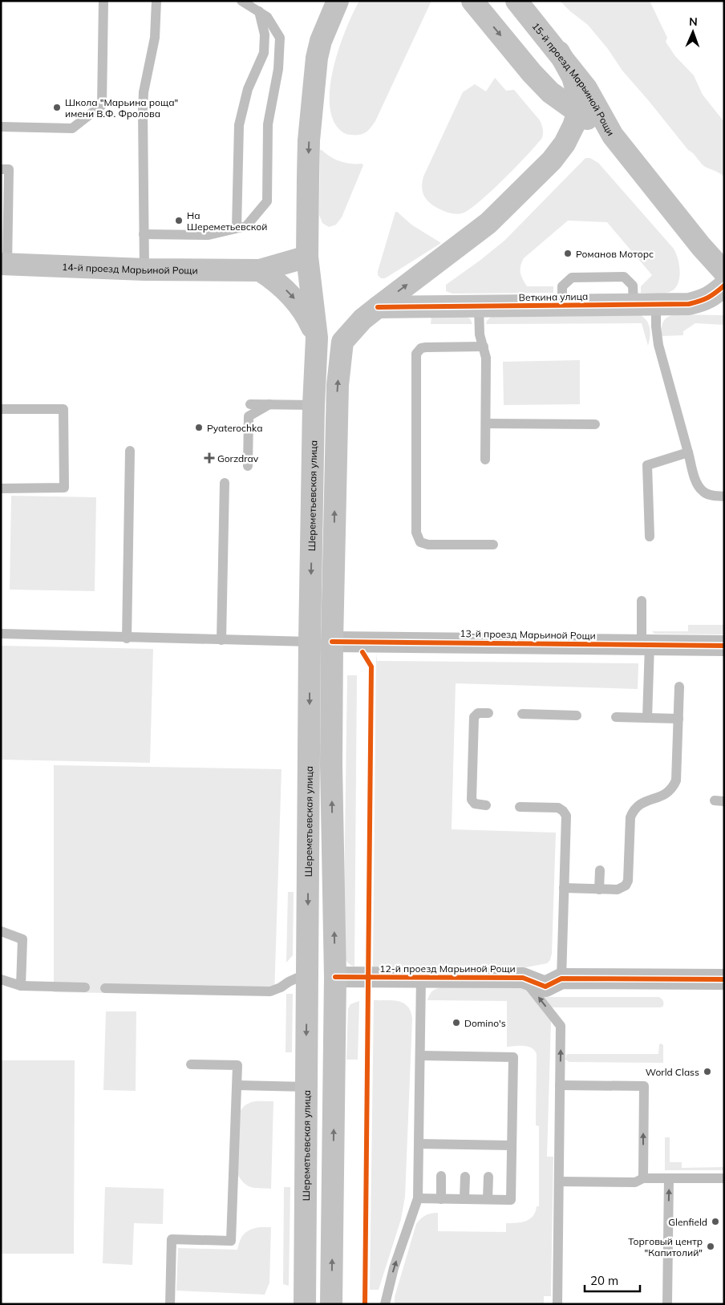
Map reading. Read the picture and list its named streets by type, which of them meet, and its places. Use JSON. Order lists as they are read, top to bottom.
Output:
{
  "streets": {
    "main road": [
      "15-й проезд Марьиной Рощи",
      "14-й проезд Марьиной Рощи",
      "Веткина улица",
      "Шереметьевская улица"
    ],
    "street": ["13-й проезд Марьиной Рощи", "12-й проезд Марьиной Рощи"]
  },
  "crossings": [
    ["14-й проезд Марьиной Рощи", "Шереметьевская улица"]
  ],
  "places": {
    "other": [
      "Школа \"Марьина роща\" имени В.Ф. Фролова",
      "На Шереметьевской",
      "Романов Моторс",
      "Pyaterochka",
      "Domino's",
      "World Class",
      "Glenfield",
      "Торговый центр \"Капитолий\""
    ],
    "health": ["Gorzdrav"]
  },
  "scale_bar": "20 m",
  "north": "top"
}
